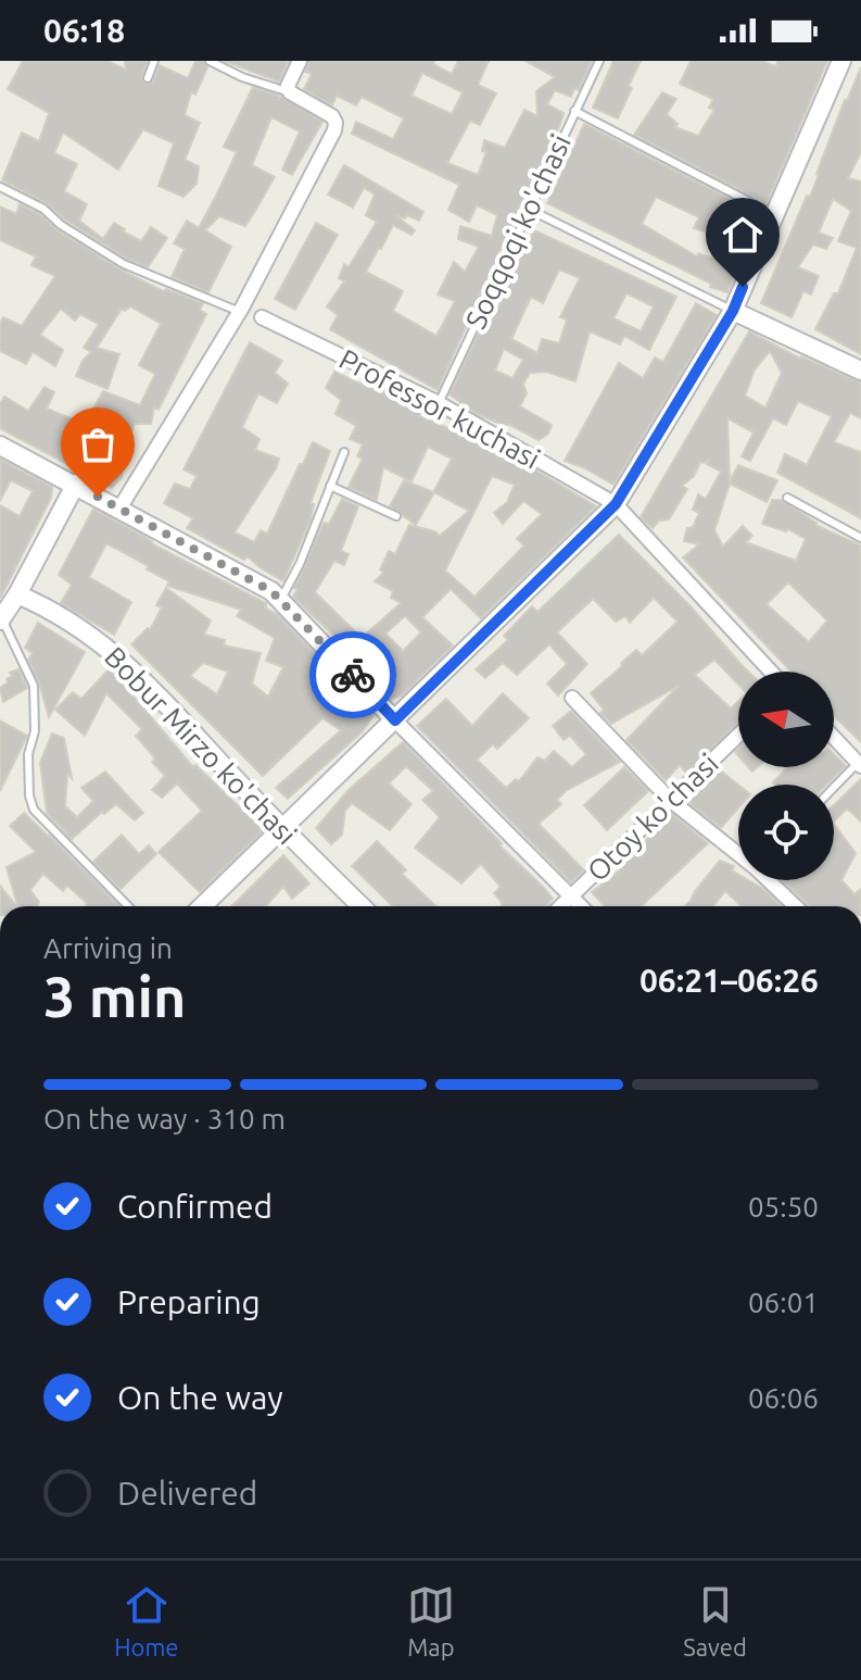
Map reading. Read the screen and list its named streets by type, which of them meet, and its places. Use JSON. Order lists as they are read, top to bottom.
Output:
{
  "streets": {
    "street": ["Professor kuchasi", "Bobur Mirzo ko'chasi", "Otoy ko'chasi"],
    "lane": ["Soqqoqi ko'chasi"]
  },
  "crossings": [
    ["Soqqoqi ko'chasi", "Professor kuchasi"]
  ],
  "north": "left",
  "page": {
    "status": "06:18",
    "heading": ["3 min", "Arriving in", "06:21–06:26"],
    "bar": "On the way · 310 m",
    "list": [
      ["Confirmed", "05:50"],
      ["Preparing", "06:01"],
      ["On the way", "06:06"],
      "Delivered"
    ],
    "tabs": ["Home", "Map", "Saved"]
  }
}
